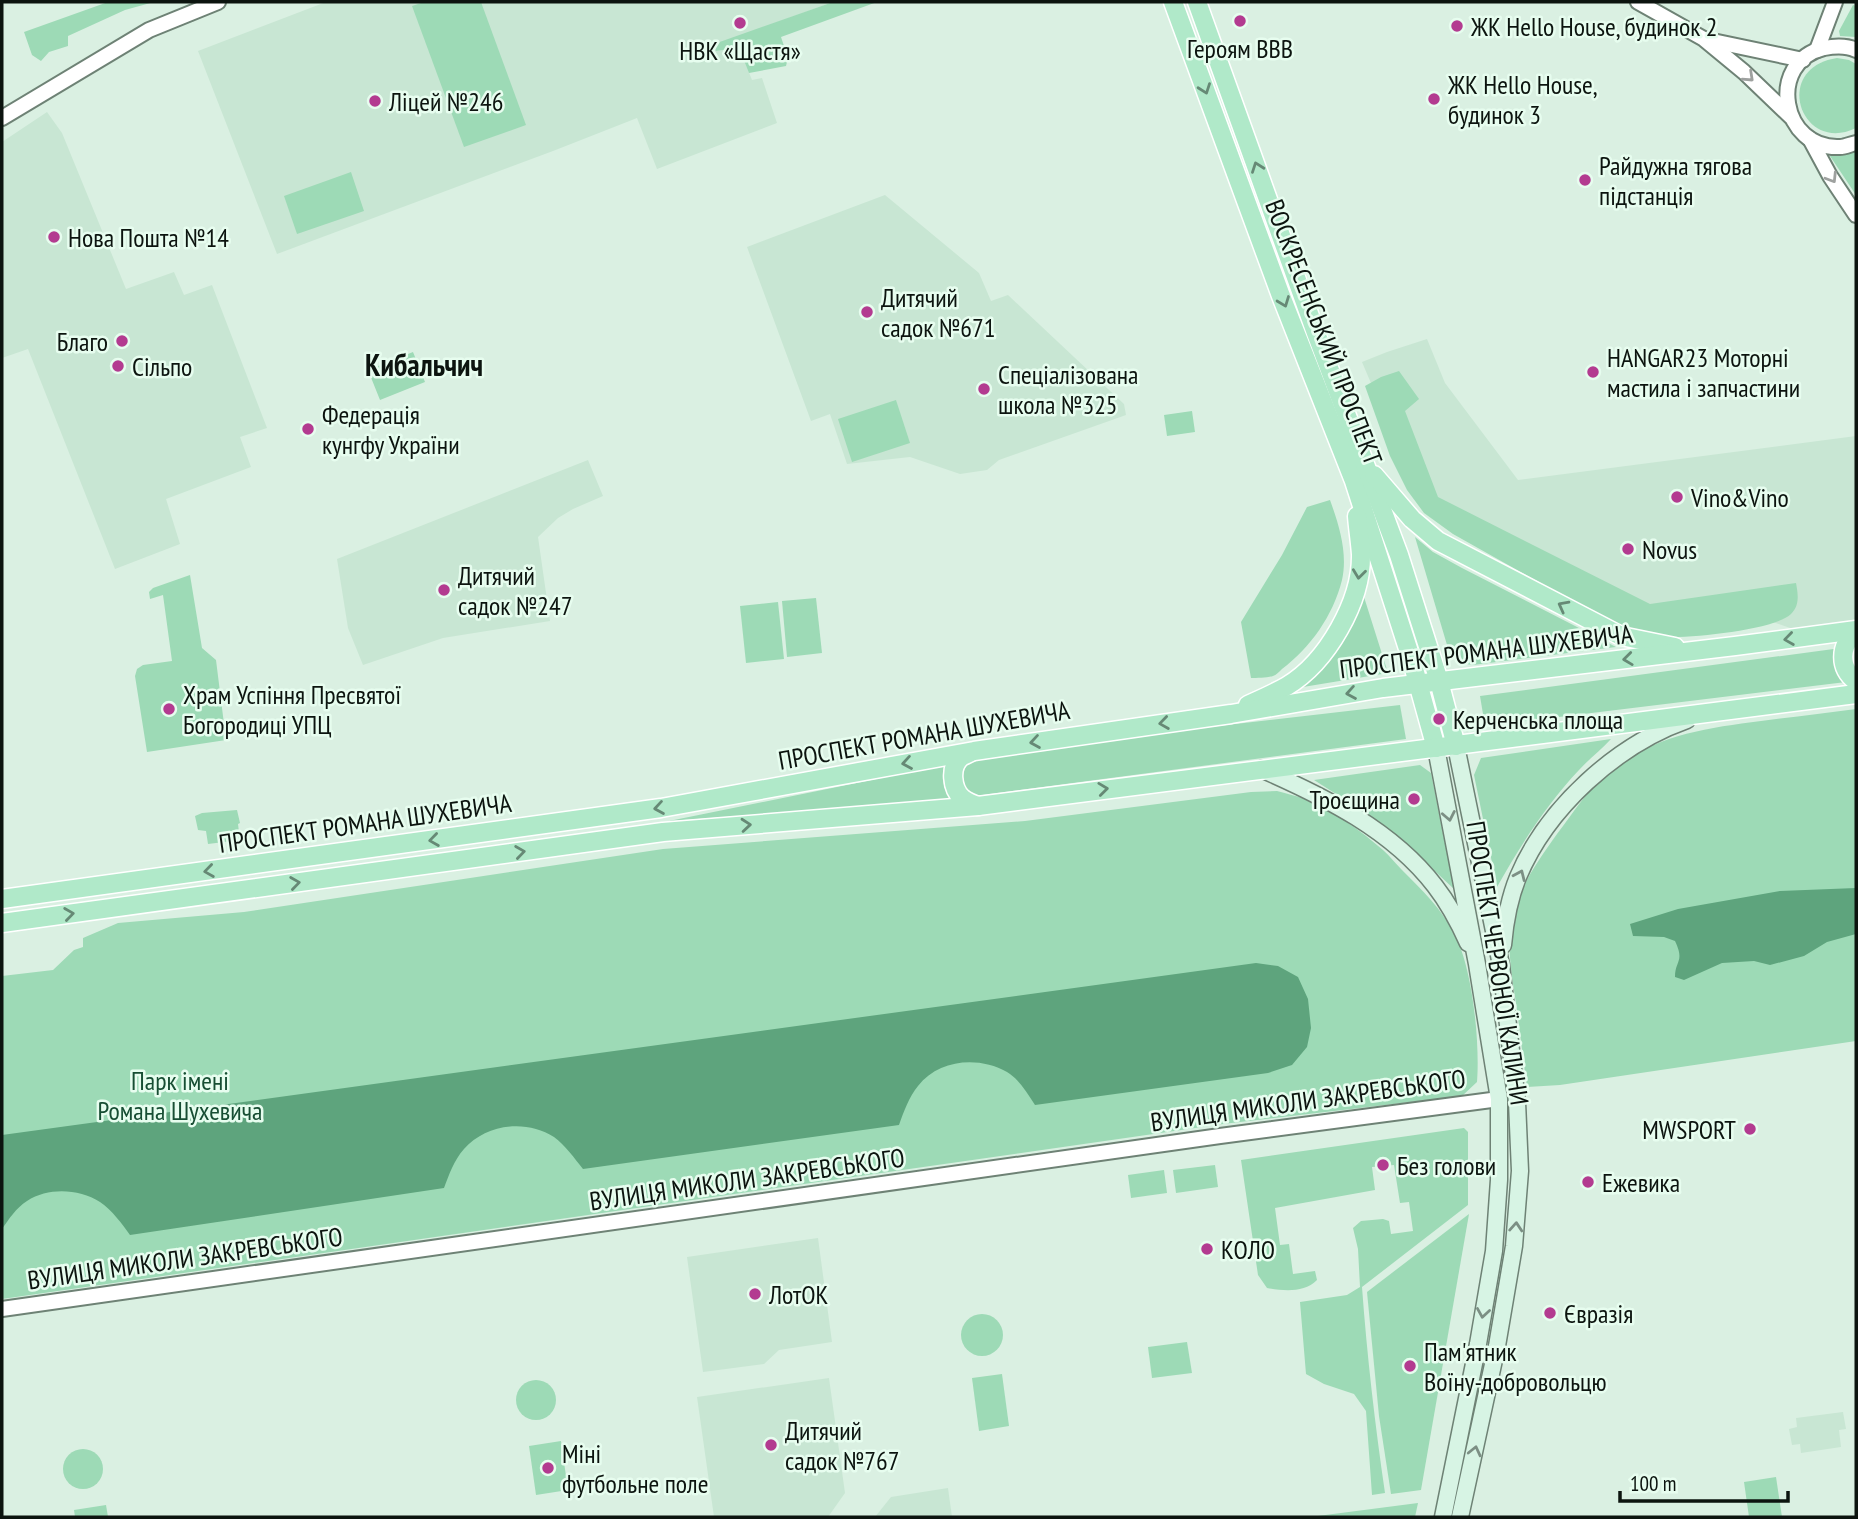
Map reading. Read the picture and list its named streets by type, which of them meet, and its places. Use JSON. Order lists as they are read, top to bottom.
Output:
{
  "streets": {
    "main road": ["ВОСКРЕСЕНСЬКИЙ ПРОСПЕКТ", "ПРОСПЕКТ РОМАНА ШУХЕВИЧА", "ПРОСПЕКТ ЧЕРВОНОЇ КАЛИНИ"],
    "street": ["ВУЛИЦЯ МИКОЛИ ЗАКРЕВСЬКОГО"]
  },
  "crossings": [
    ["ВОСКРЕСЕНСЬКИЙ ПРОСПЕКТ", "ПРОСПЕКТ РОМАНА ШУХЕВИЧА"],
    ["ПРОСПЕКТ РОМАНА ШУХЕВИЧА", "ПРОСПЕКТ ЧЕРВОНОЇ КАЛИНИ"],
    ["ПРОСПЕКТ ЧЕРВОНОЇ КАЛИНИ", "ВУЛИЦЯ МИКОЛИ ЗАКРЕВСЬКОГО"]
  ],
  "districts": ["Кибальчич"],
  "parks": ["Парк імені Романа Шухевича"],
  "places": [
    "Героям ВВВ",
    "НВК «Щастя»",
    "ЖК Hello House, будинок 2",
    "ЖК Hello House, будинок 3",
    "Ліцей №246",
    "Райдужна тягова пiдстанцiя",
    "Нова Пошта №14",
    "Дитячий садок №671",
    "Благо",
    "Сільпо",
    "HANGAR23 Моторні мастила і запчастини",
    "Спеціалізована школа №325",
    "Федерація кунгфу України",
    "Vino&Vino",
    "Novus",
    "Дитячий садок №247",
    "Храм Успіння Пресвятої Богородиці УПЦ",
    "Керченська площа",
    "Троєщина",
    "MWSPORT",
    "Без голови",
    "Ежевика",
    "КОЛО",
    "ЛотОК",
    "Євразія",
    "Пам'ятник Воїну-добровольцю",
    "Дитячий садок №767",
    "Міні футбольне поле"
  ],
  "scale_bar": "100 m"
}
